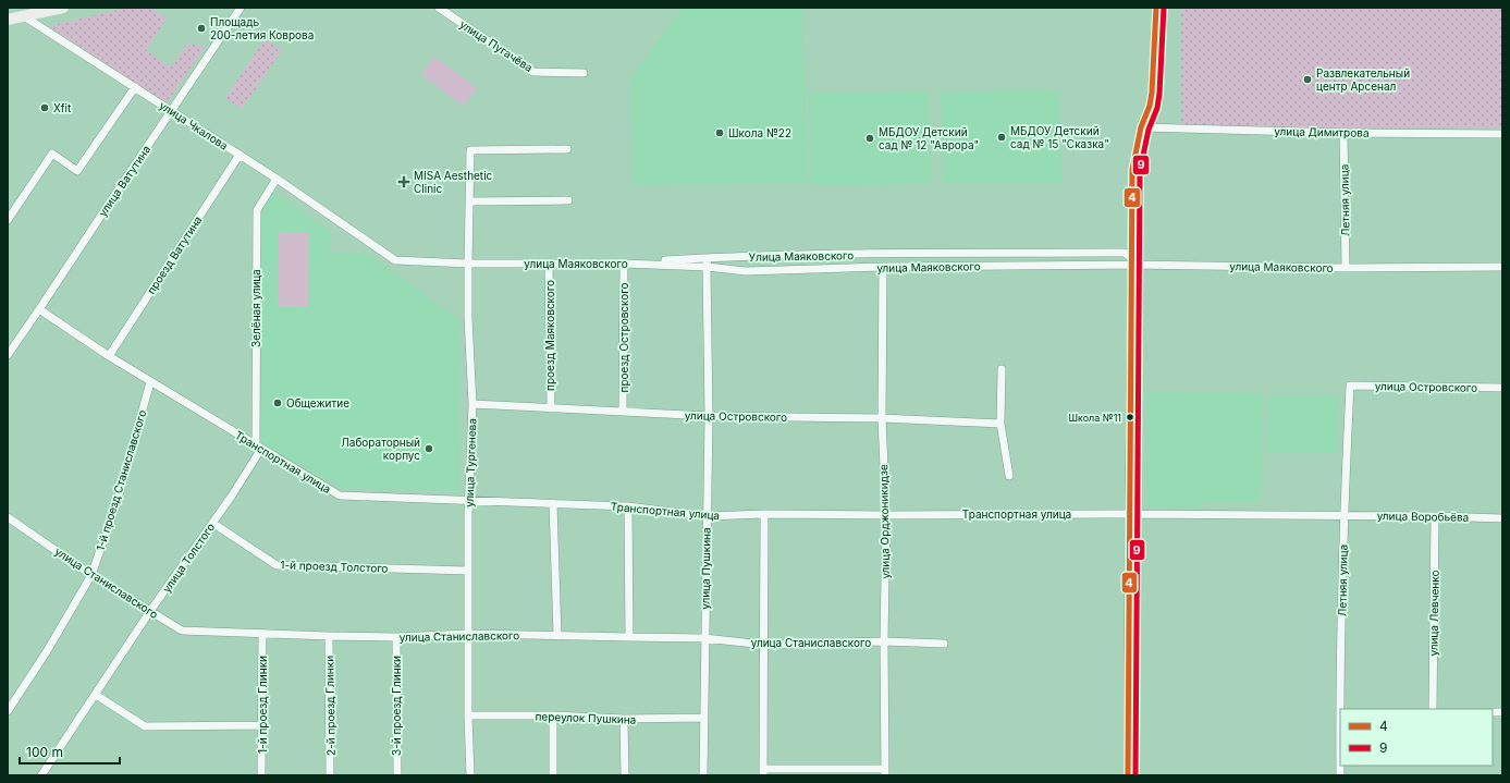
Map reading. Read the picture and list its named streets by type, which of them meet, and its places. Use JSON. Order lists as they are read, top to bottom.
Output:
{
  "streets": {
    "street": [
      "улица Пугачёва",
      "улица Чкалова",
      "улица Димитрова",
      "улица Ватутина",
      "Летняя улица",
      "проезд Ватутина",
      "Улица Маяковского",
      "улица Маяковского",
      "Зелёная улица",
      "проезд Маяковского",
      "проезд Островского",
      "улица Островского",
      "Транспортная улица",
      "улица Тургенева",
      "1-й проезд Станиславского",
      "улица Воробьёва",
      "улица Орджоникидзе",
      "улица Толстого",
      "1-й проезд Толстого",
      "улица Пушкина",
      "улица Станиславского",
      "улица Левченко",
      "1-й проезд Глинки",
      "2-й проезд Глинки",
      "3-й проезд Глинки",
      "переулок Пушкина"
    ]
  },
  "crossings": [
    ["улица Чкалова", "улица Ватутина"],
    ["улица Чкалова", "проезд Ватутина"],
    ["улица Чкалова", "улица Маяковского"],
    ["улица Чкалова", "Зелёная улица"],
    ["улица Димитрова", "Летняя улица"],
    ["улица Ватутина", "Транспортная улица"],
    ["Летняя улица", "улица Маяковского"],
    ["Летняя улица", "улица Островского"],
    ["Летняя улица", "Транспортная улица"],
    ["Летняя улица", "улица Воробьёва"],
    ["проезд Ватутина", "Транспортная улица"],
    ["Улица Маяковского", "улица Маяковского"],
    ["Улица Маяковского", "проезд Островского"],
    ["Улица Маяковского", "улица Пушкина"],
    ["улица Маяковского", "проезд Маяковского"],
    ["улица Маяковского", "проезд Островского"],
    ["улица Маяковского", "улица Тургенева"],
    ["улица Маяковского", "улица Орджоникидзе"],
    ["улица Маяковского", "улица Пушкина"],
    ["Зелёная улица", "Транспортная улица"],
    ["Зелёная улица", "улица Толстого"],
    ["проезд Маяковского", "улица Островского"],
    ["проезд Островского", "улица Островского"],
    ["улица Островского", "улица Тургенева"],
    ["улица Островского", "улица Орджоникидзе"],
    ["улица Островского", "улица Пушкина"],
    ["Транспортная улица", "улица Тургенева"],
    ["Транспортная улица", "1-й проезд Станиславского"],
    ["Транспортная улица", "улица Воробьёва"],
    ["Транспортная улица", "улица Орджоникидзе"],
    ["Транспортная улица", "улица Толстого"],
    ["Транспортная улица", "улица Пушкина"],
    ["улица Тургенева", "1-й проезд Толстого"],
    ["улица Тургенева", "улица Станиславского"],
    ["улица Тургенева", "переулок Пушкина"],
    ["1-й проезд Станиславского", "улица Станиславского"],
    ["улица Воробьёва", "улица Левченко"],
    ["улица Орджоникидзе", "улица Станиславского"],
    ["улица Толстого", "1-й проезд Толстого"],
    ["улица Толстого", "улица Станиславского"],
    ["улица Пушкина", "улица Станиславского"],
    ["улица Пушкина", "переулок Пушкина"],
    ["улица Станиславского", "1-й проезд Глинки"],
    ["улица Станиславского", "2-й проезд Глинки"],
    ["улица Станиславского", "3-й проезд Глинки"]
  ],
  "places": {
    "other": [
      "Площадь 200-летия Коврова",
      "Развлекательный центр Арсенал",
      "Xfit",
      "Школа №22",
      "МБДОУ Детский сад № 15 \"Сказка\"",
      "МБДОУ Детский сад № 12 \"Аврора\"",
      "Общежитие",
      "Школа №11",
      "Лабораторный корпус"
    ],
    "health": ["MISA Aesthetic Clinic"]
  },
  "lines": ["transit line 4", "transit line 9"],
  "legend": ["4", "9"],
  "scale_bar": "100 m"
}
